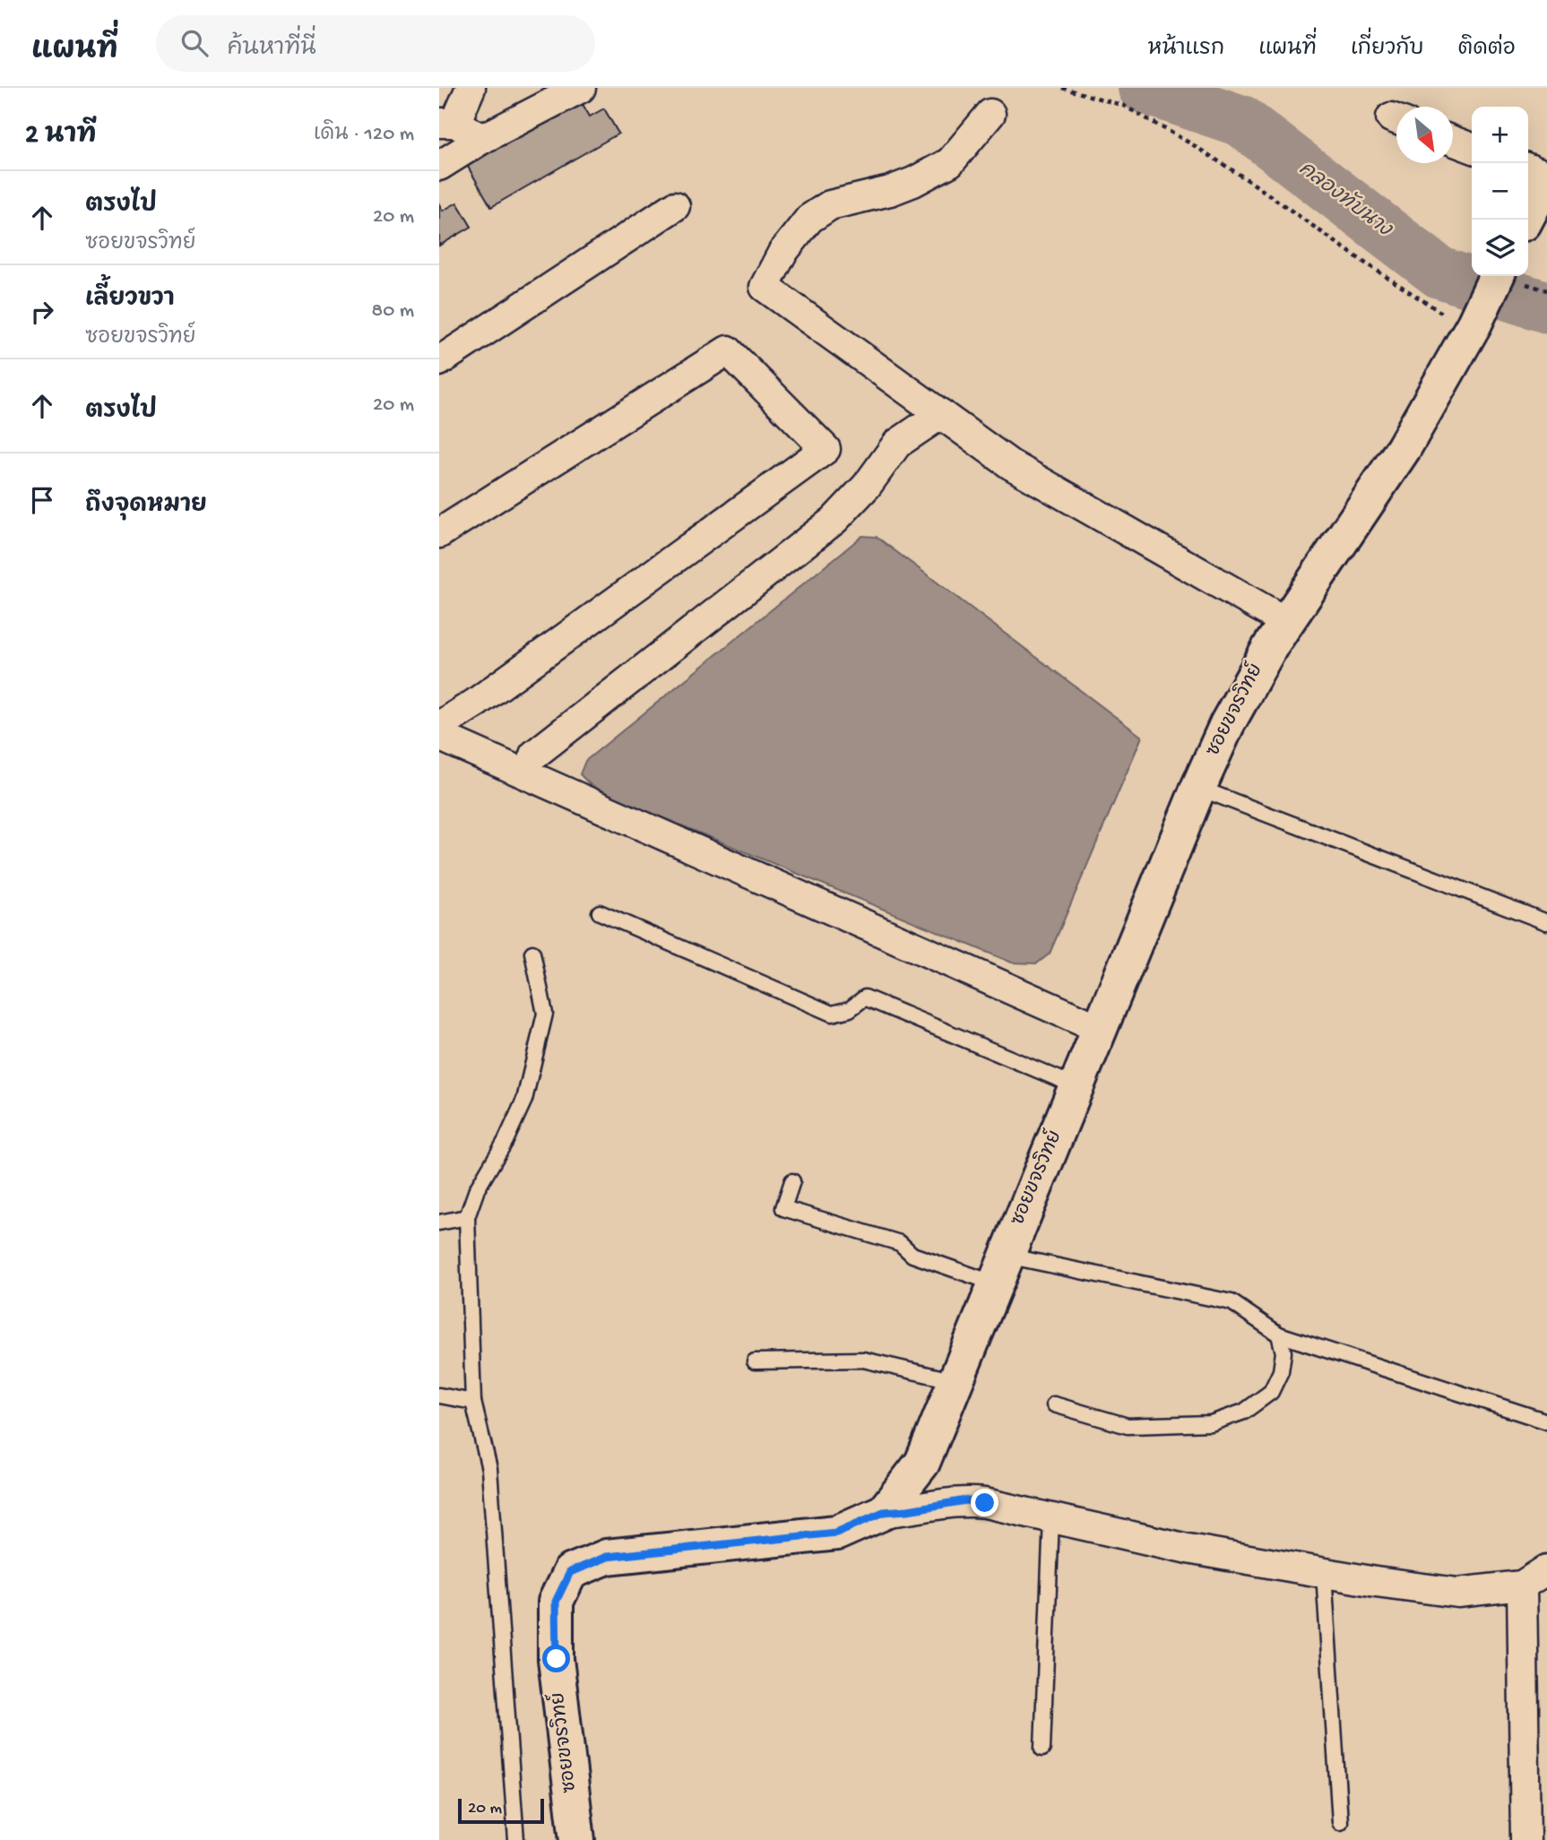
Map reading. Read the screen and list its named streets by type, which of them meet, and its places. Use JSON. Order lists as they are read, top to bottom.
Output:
{
  "streets": {
    "street": ["ซอยขจรวิทย์"]
  },
  "water": ["คลองทับนาง"],
  "scale_bar": "20 m",
  "north": "bottom right",
  "page": {
    "header": "แผนที่",
    "search": "ค้นหาที่นี่",
    "nav": [
      "หน้าแรก",
      "แผนที่",
      "เกี่ยวกับ",
      "ติดต่อ"
    ],
    "heading": ["2 นาที", "เดิน · 120 m"],
    "map_buttons": ["+", "−"],
    "list": [
      ["ตรงไป", "ซอยขจรวิทย์", "20 m"],
      ["เลี้ยวขวา", "ซอยขจรวิทย์", "80 m"],
      ["ตรงไป", "20 m"],
      "ถึงจุดหมาย"
    ],
    "scale": "20 m"
  }
}
